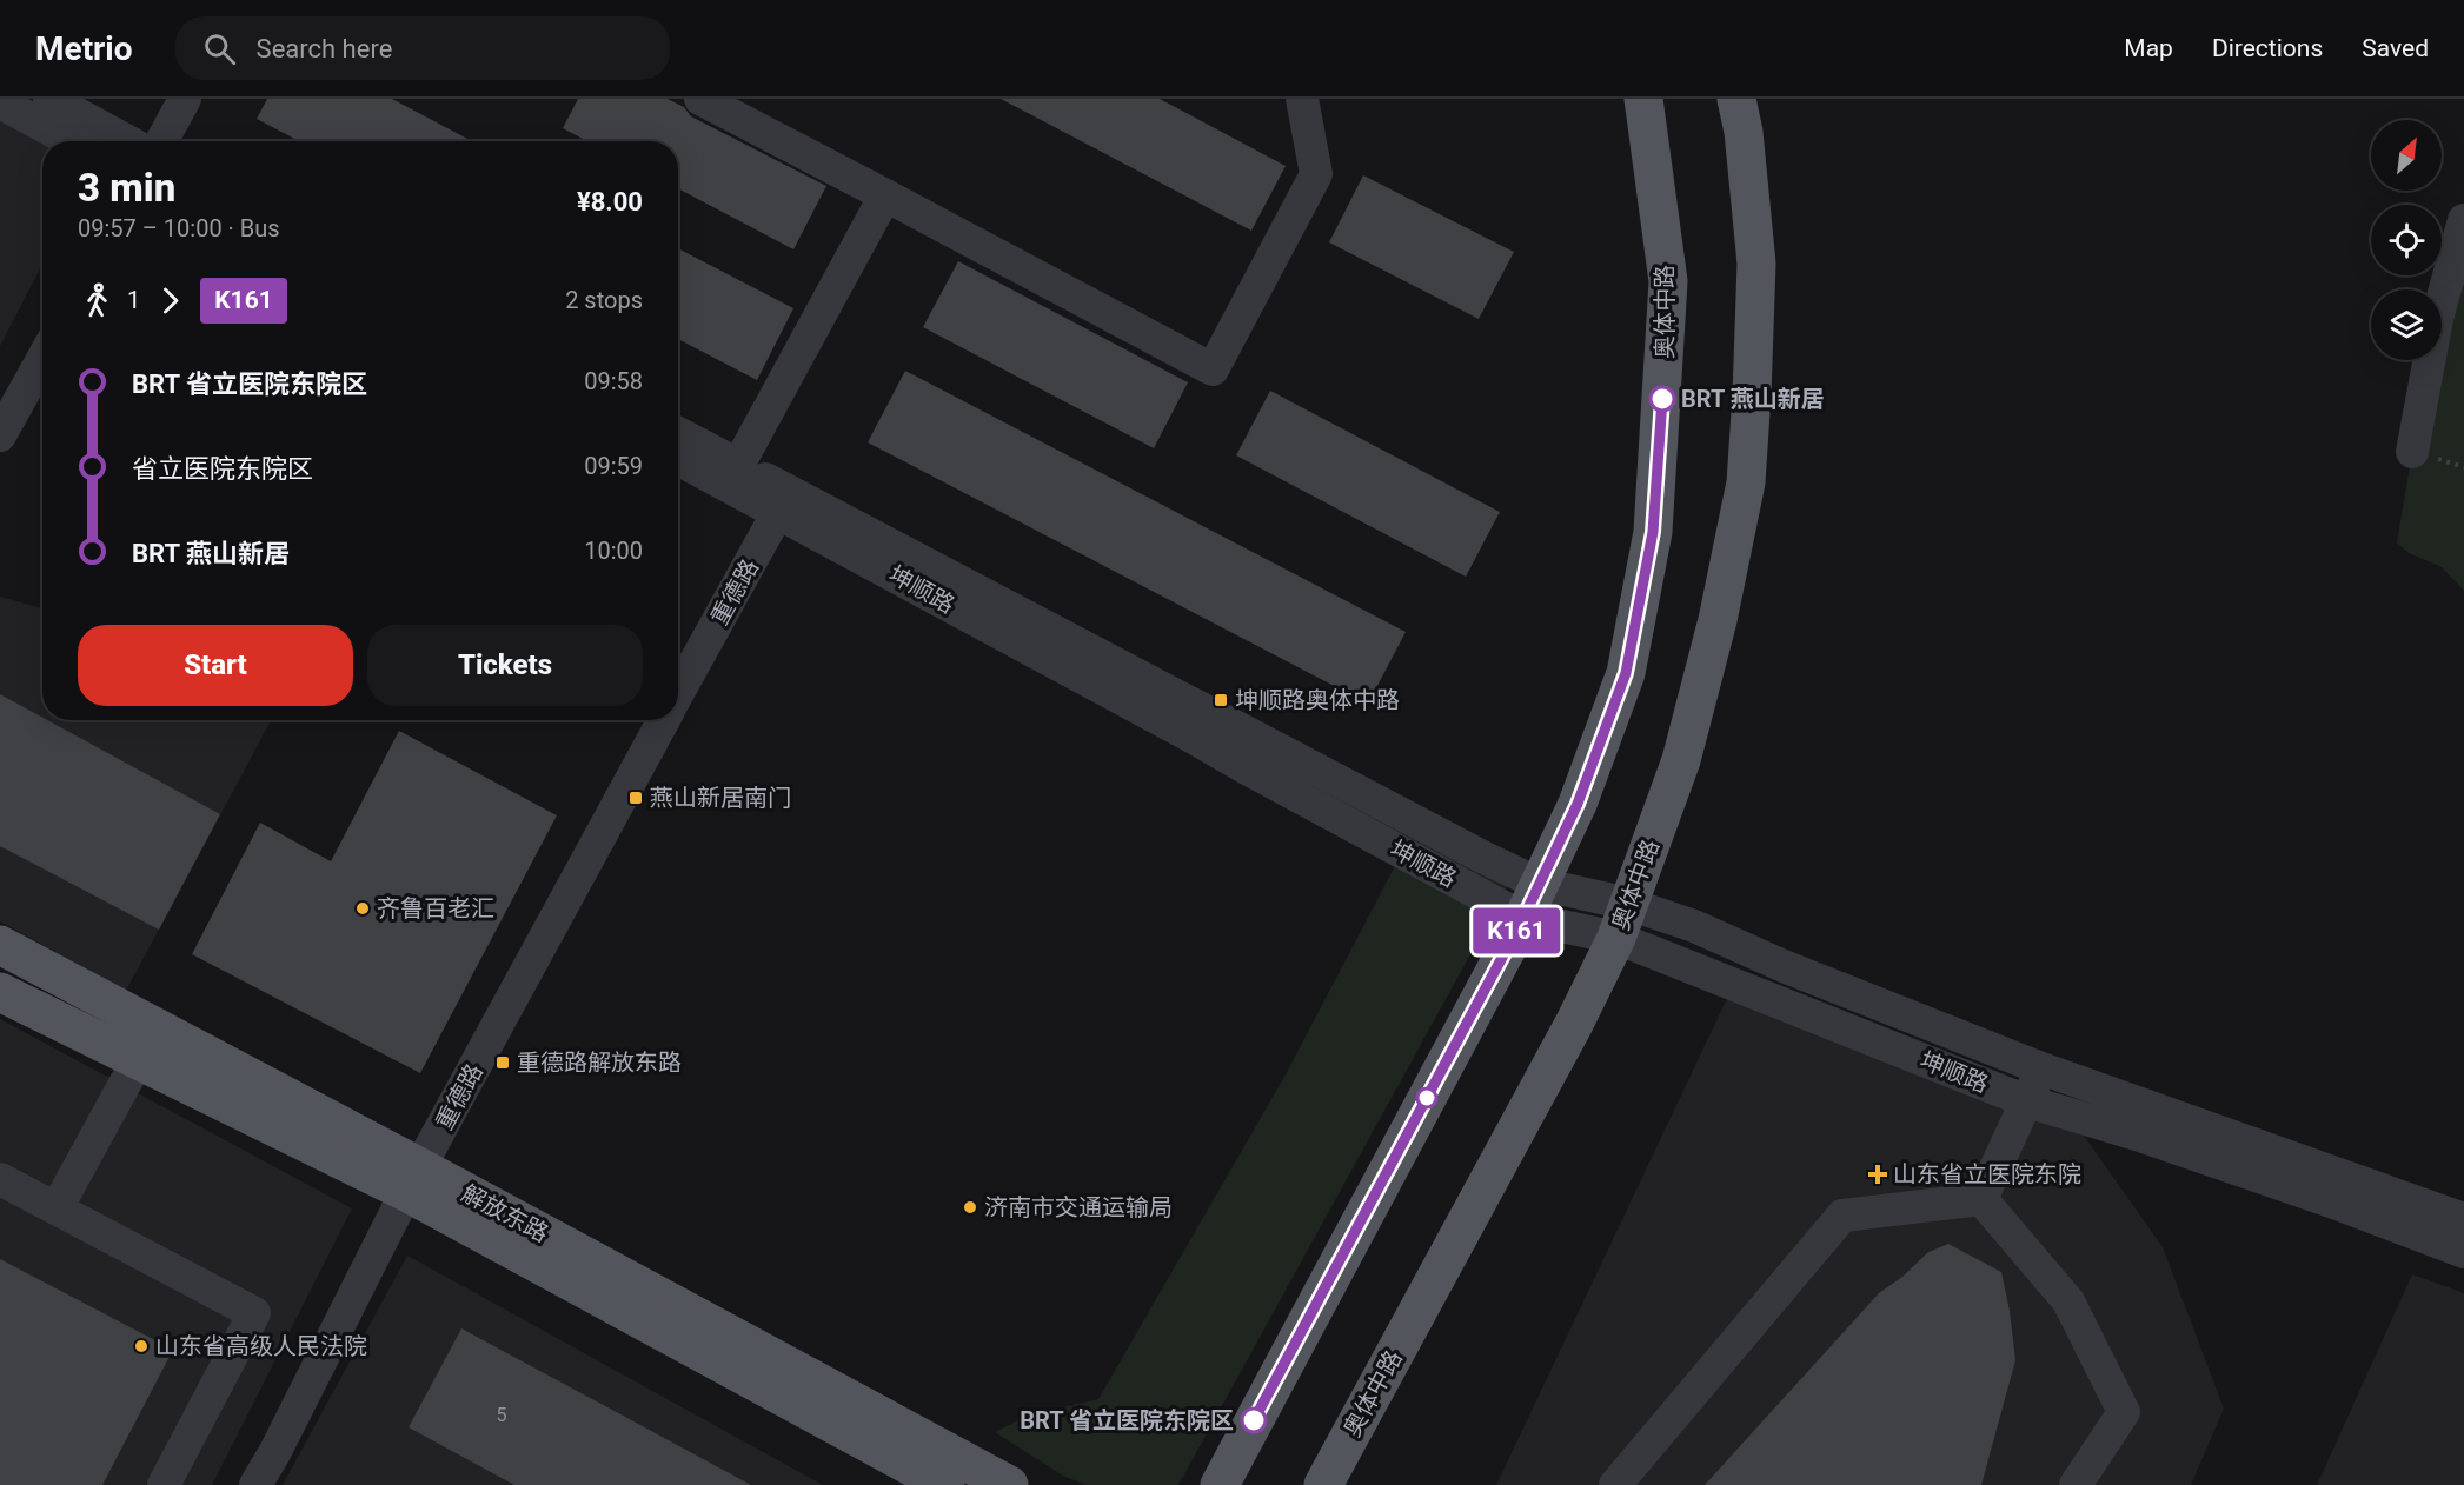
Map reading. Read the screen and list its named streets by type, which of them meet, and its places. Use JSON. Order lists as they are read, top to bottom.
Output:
{
  "streets": {
    "main road": ["奥体中路", "解放东路"],
    "street": ["坤顺路", "重德路"]
  },
  "crossings": [
    ["奥体中路", "坤顺路"],
    ["坤顺路", "重德路"],
    ["重德路", "解放东路"]
  ],
  "places": {
    "other": [
      "BRT 燕山新居",
      "齐鲁百老汇",
      "济南市交通运输局",
      "山东省高级人民法院",
      "BRT 省立医院东院区"
    ],
    "transit": ["坤顺路奥体中路", "燕山新居南门", "重德路解放东路"],
    "health": ["山东省立医院东院"]
  },
  "lines": ["bus line K161"],
  "house_numbers": ["5"],
  "north": "top right",
  "page": {
    "header": "Metrio",
    "search": "Search here",
    "nav": ["Map", "Directions", "Saved"],
    "on_map": "K161",
    "heading": ["3 min", "09:57 – 10:00 · Bus", "¥8.00"],
    "legs": ["1", "K161", "2 stops"],
    "list": [
      {
        "name": "BRT 省立医院东院区",
        "value": "09:58"
      },
      {
        "name": "省立医院东院区",
        "value": "09:59"
      },
      {
        "name": "BRT 燕山新居",
        "value": "10:00"
      }
    ],
    "buttons": ["Start", "Tickets"]
  }
}
